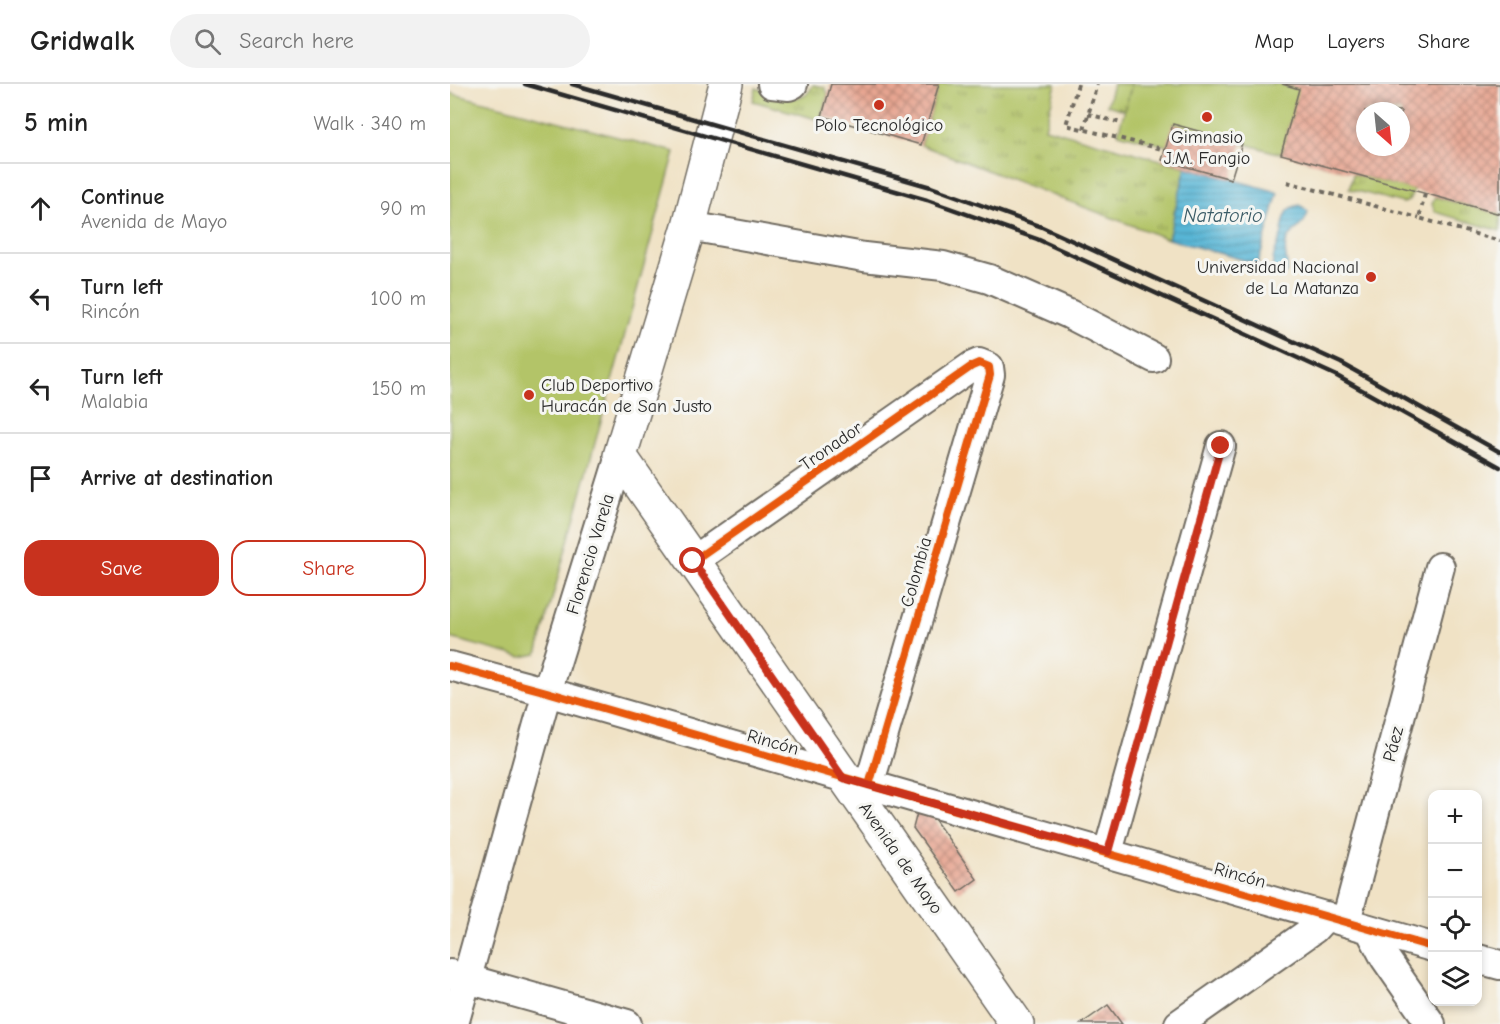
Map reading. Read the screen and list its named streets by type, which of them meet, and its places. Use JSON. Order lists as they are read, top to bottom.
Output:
{
  "streets": {
    "main road": ["Florencio Varela", "Avenida de Mayo"],
    "street": [
      "Tronador",
      "Colombia",
      "Rincón",
      "Páez"
    ]
  },
  "crossings": [
    ["Tronador", "Colombia"],
    ["Tronador", "Avenida de Mayo"],
    ["Florencio Varela", "Rincón"],
    ["Florencio Varela", "Avenida de Mayo"],
    ["Colombia", "Rincón"],
    ["Colombia", "Avenida de Mayo"],
    ["Rincón", "Páez"],
    ["Rincón", "Avenida de Mayo"]
  ],
  "water": ["Natatorio"],
  "places": [
    "Polo Tecnológico",
    "Gimnasio J.M. Fangio",
    "Universidad Nacional de La Matanza",
    "Club Deportivo Huracán de San Justo"
  ],
  "north": "bottom right",
  "page": {
    "header": "Gridwalk",
    "search": "Search here",
    "nav": ["Map", "Layers", "Share"],
    "heading": ["5 min", "Walk · 340 m"],
    "list": [
      ["Continue", "Avenida de Mayo", "90 m"],
      ["Turn left", "Rincón", "100 m"],
      ["Turn left", "Malabia", "150 m"],
      "Arrive at destination"
    ],
    "buttons": ["Save", "Share"],
    "map_buttons": ["+", "−"]
  }
}
